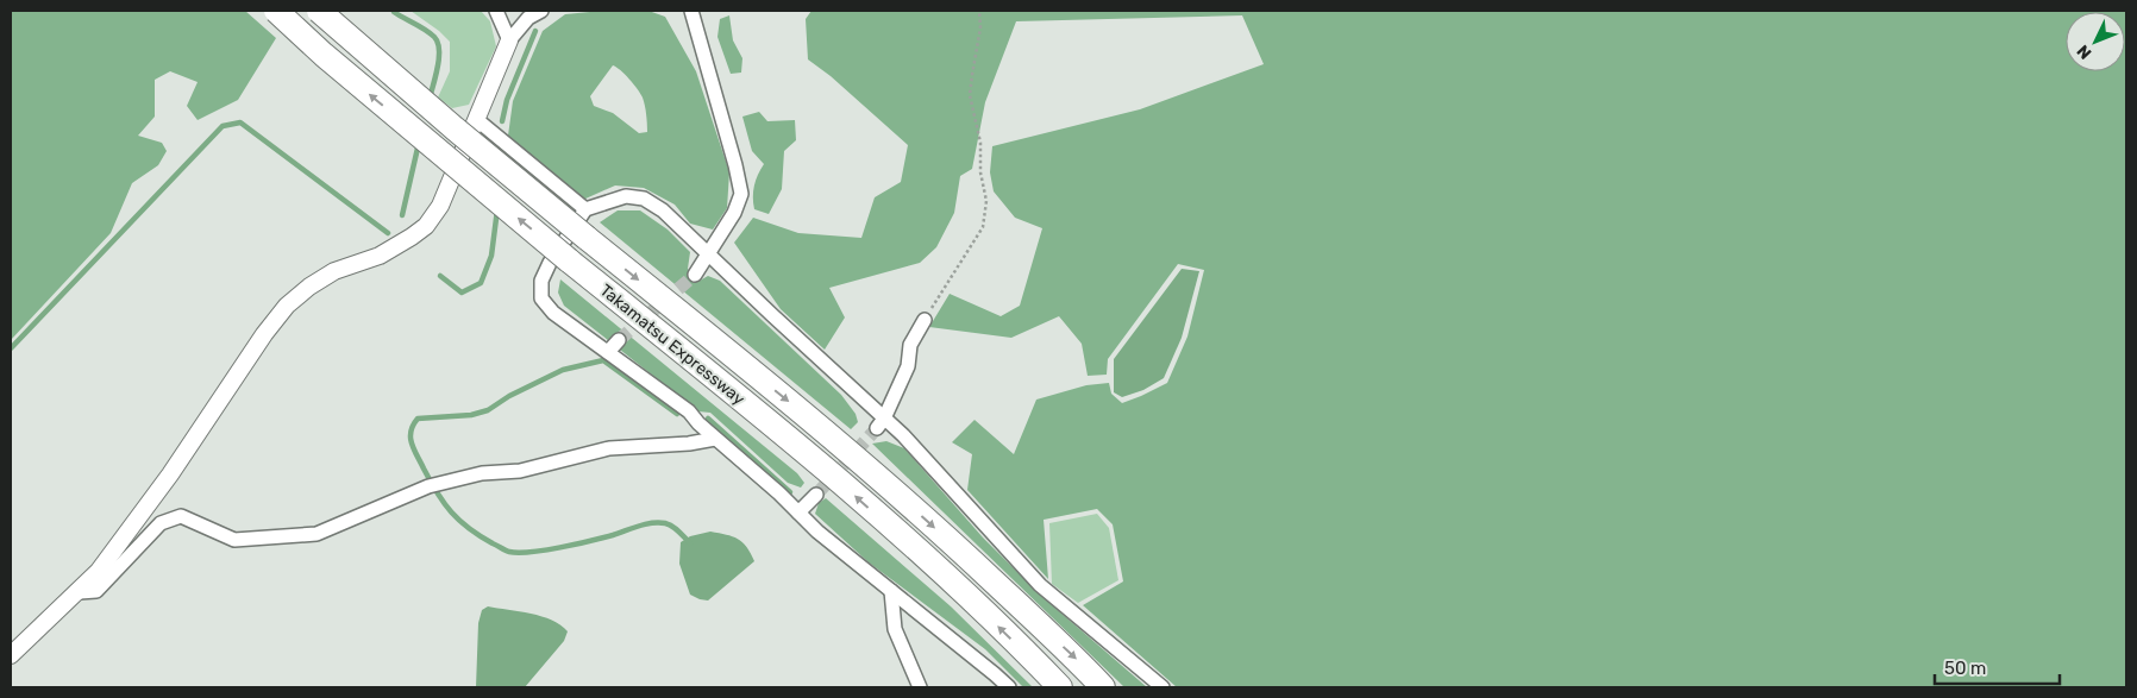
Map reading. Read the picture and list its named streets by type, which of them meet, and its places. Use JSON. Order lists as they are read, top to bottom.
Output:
{
  "streets": {
    "highway": ["Takamatsu Expressway"]
  },
  "scale_bar": "50 m",
  "north": "bottom left"
}
